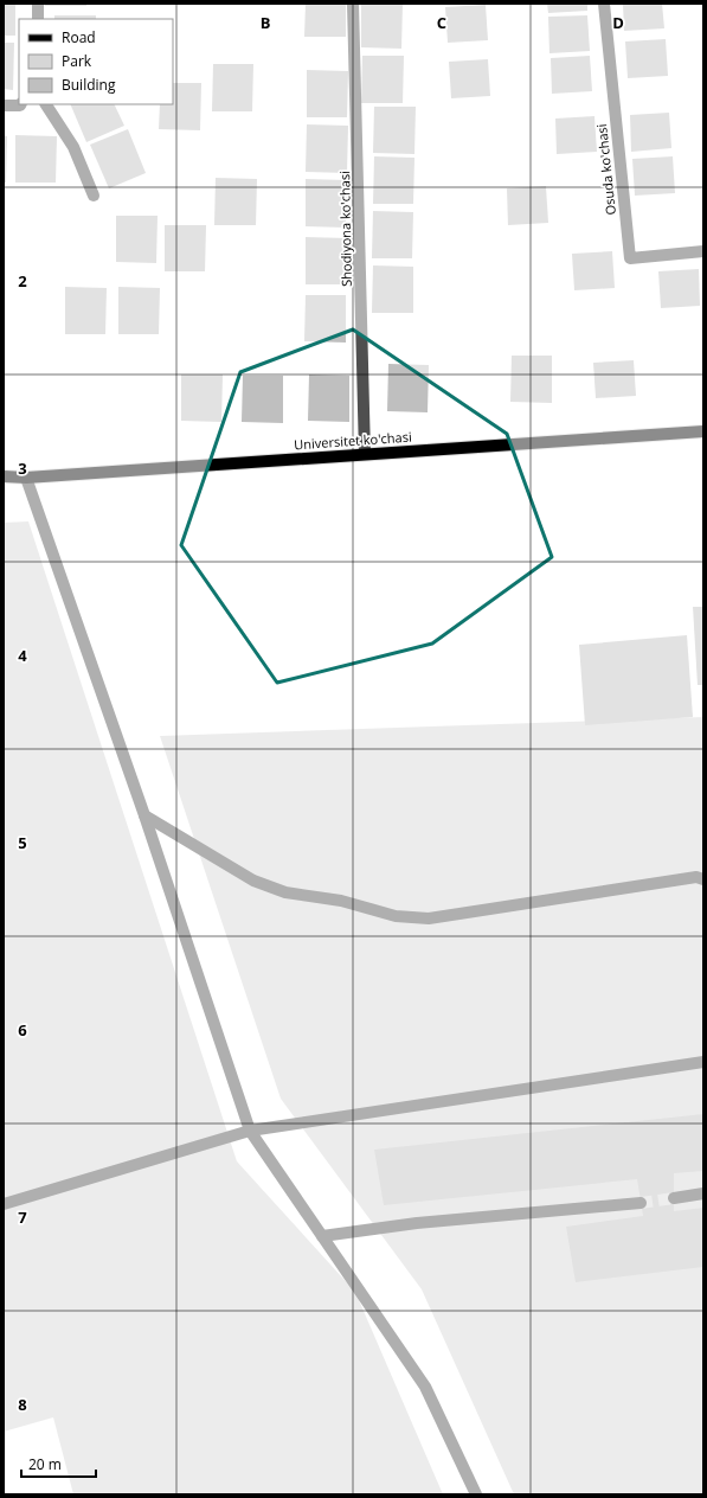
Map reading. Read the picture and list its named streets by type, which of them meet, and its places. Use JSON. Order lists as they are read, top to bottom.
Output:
{
  "streets": {
    "main road": ["Universitet ko'chasi"],
    "street": ["Osuda ko'chasi", "Shodiyona ko'chasi"]
  },
  "crossings": [
    ["Shodiyona ko'chasi", "Universitet ko'chasi"]
  ],
  "legend": ["Road", "Park", "Building"],
  "scale_bar": "20 m",
  "grid": {
    "columns": ["B", "C", "D"],
    "rows": [
      "2",
      "3",
      "4",
      "5",
      "6",
      "7",
      "8"
    ]
  }
}
